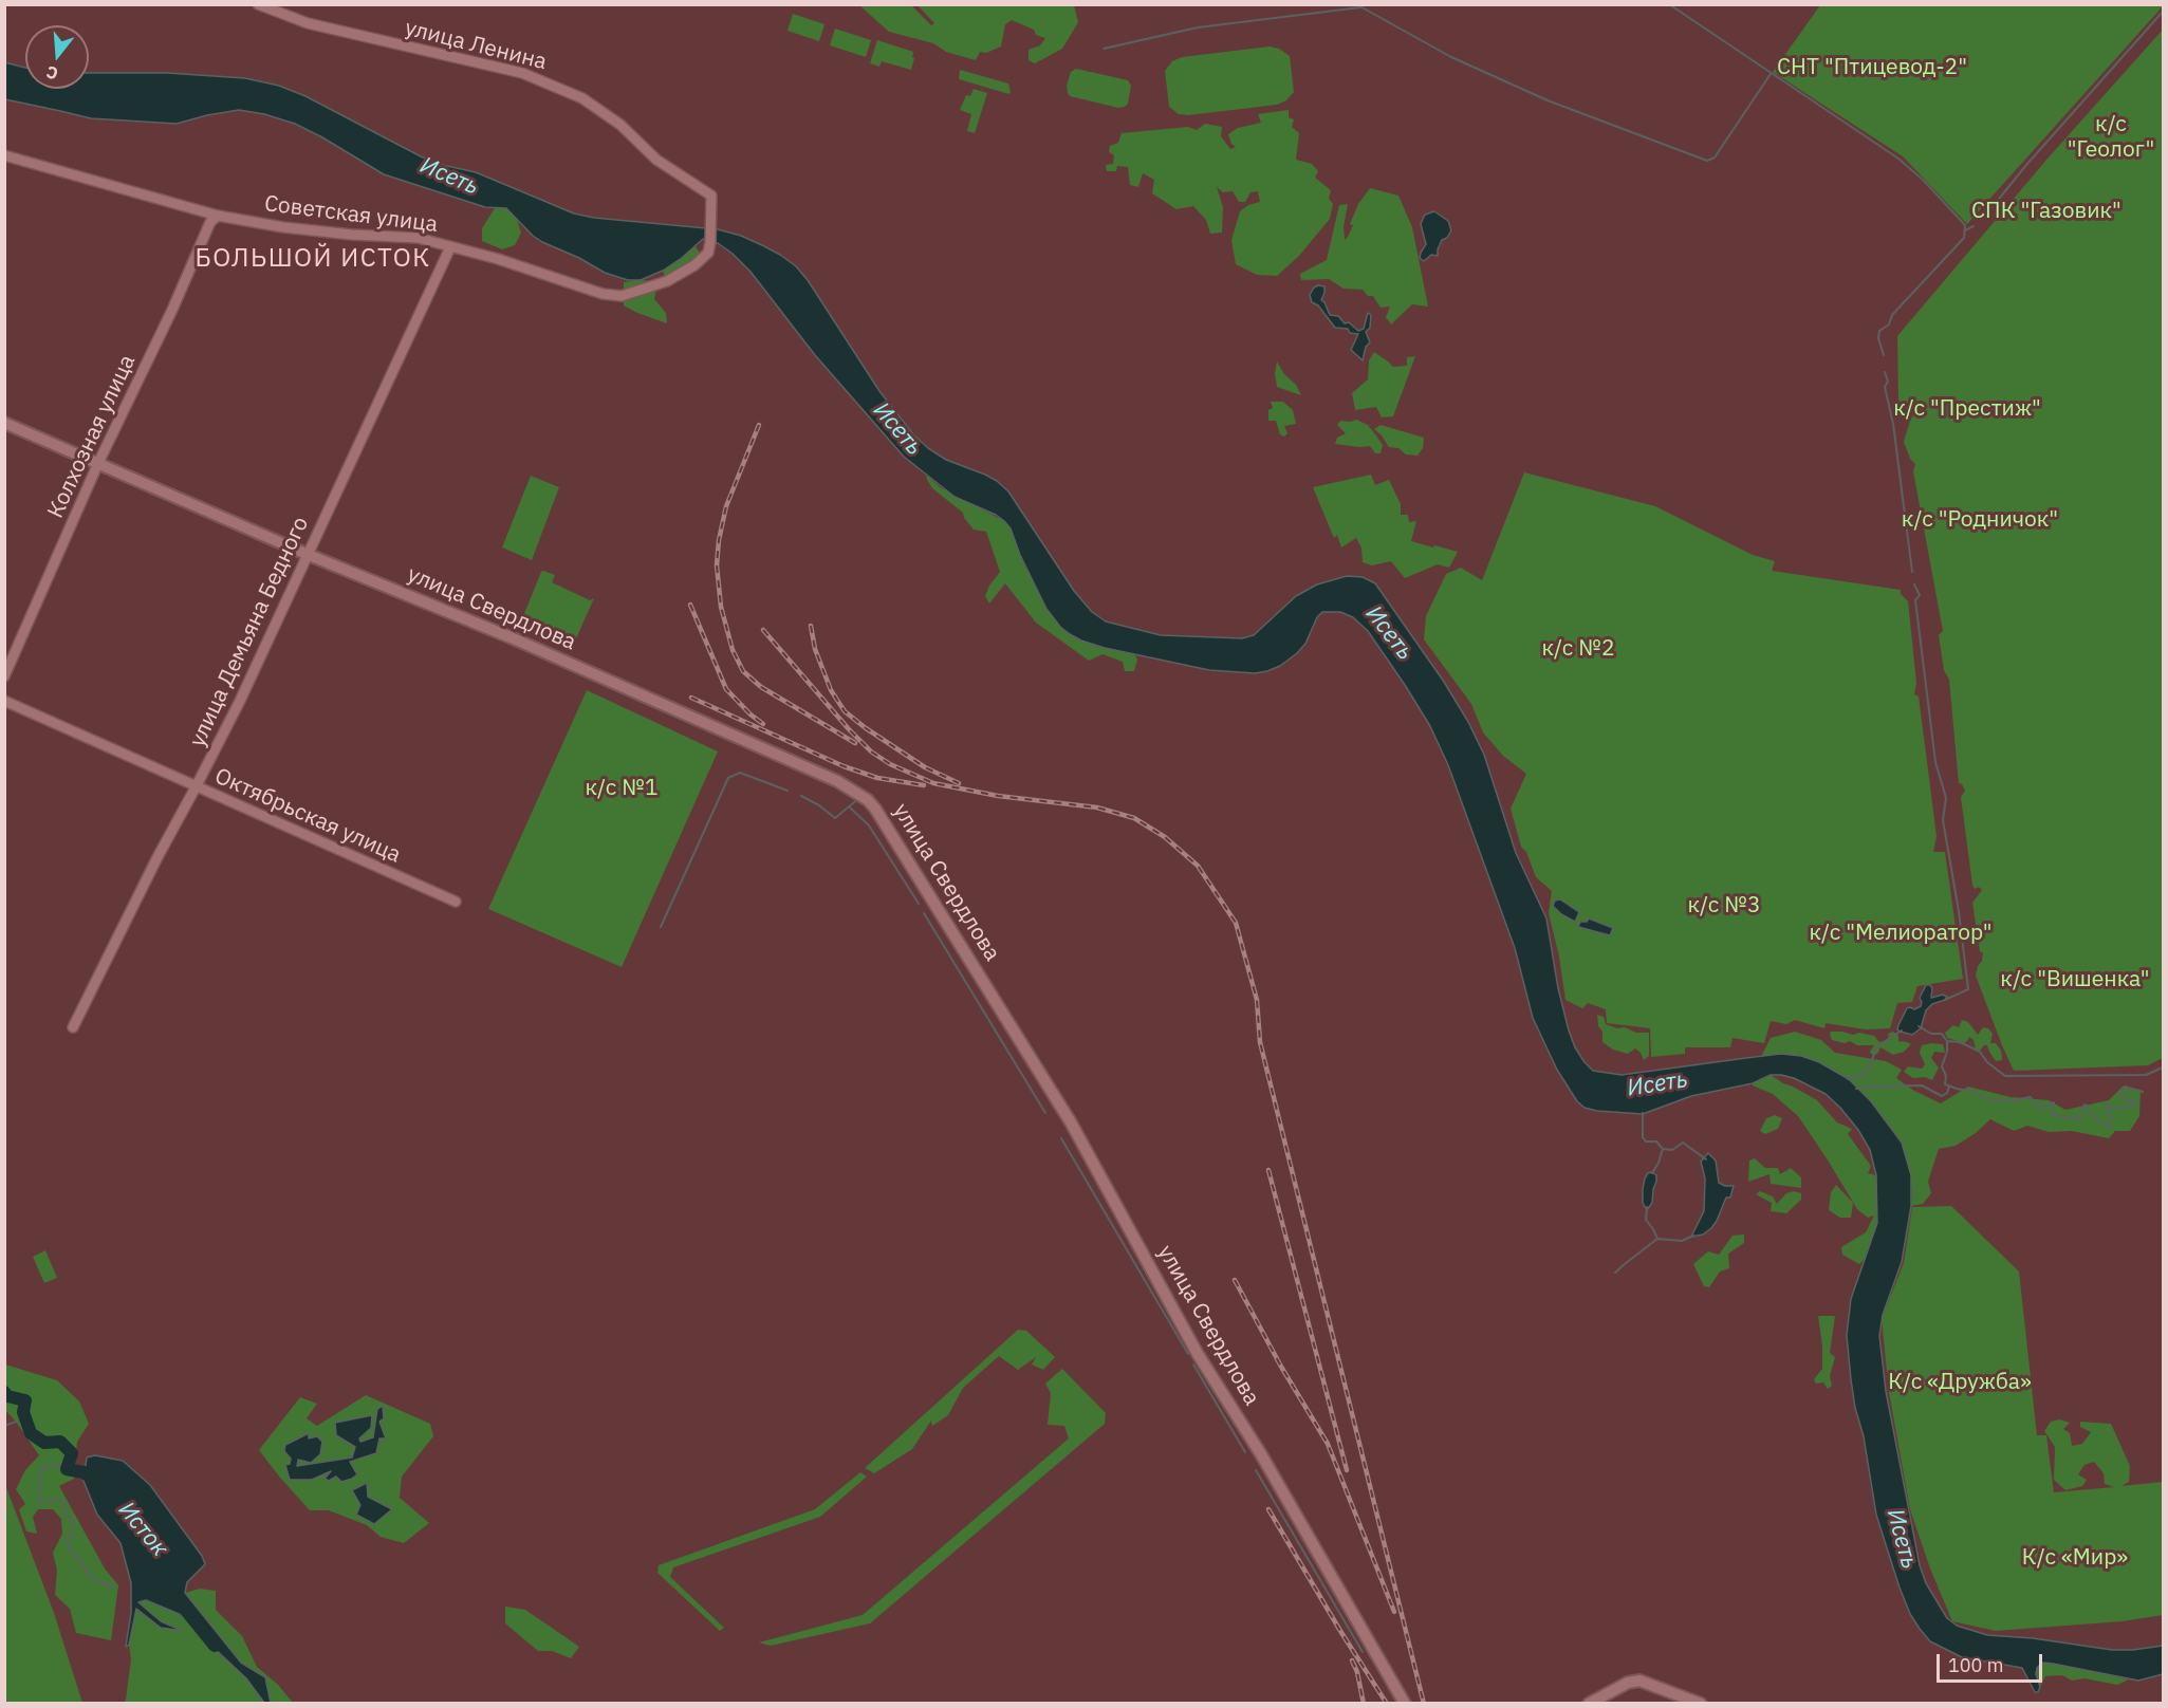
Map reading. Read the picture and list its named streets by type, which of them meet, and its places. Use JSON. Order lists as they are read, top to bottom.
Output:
{
  "streets": {
    "main road": ["улица Свердлова"],
    "street": [
      "улица Ленина",
      "Советская улица",
      "Колхозная улица",
      "улица Демьяна Бедного",
      "Октябрьская улица"
    ]
  },
  "crossings": [
    ["улица Ленина", "Советская улица"],
    ["Советская улица", "Колхозная улица"],
    ["Советская улица", "улица Демьяна Бедного"],
    ["Колхозная улица", "улица Свердлова"],
    ["улица Свердлова", "улица Демьяна Бедного"],
    ["улица Демьяна Бедного", "Октябрьская улица"]
  ],
  "districts": ["БОЛЬШОЙ ИСТОК"],
  "water": ["Исеть", "Исток"],
  "parks": [
    "СНТ \"Птицевод-2\"",
    "к/с \"Геолог\"",
    "СПК \"Газовик\"",
    "к/с \"Престиж\"",
    "к/с \"Родничок\"",
    "к/с №2",
    "к/с №1",
    "к/с №3",
    "к/с \"Мелиоратор\"",
    "к/с \"Вишенка\"",
    "К/с «Дружба»",
    "К/с «Мир»"
  ],
  "scale_bar": "100 m",
  "north": "bottom"
}
